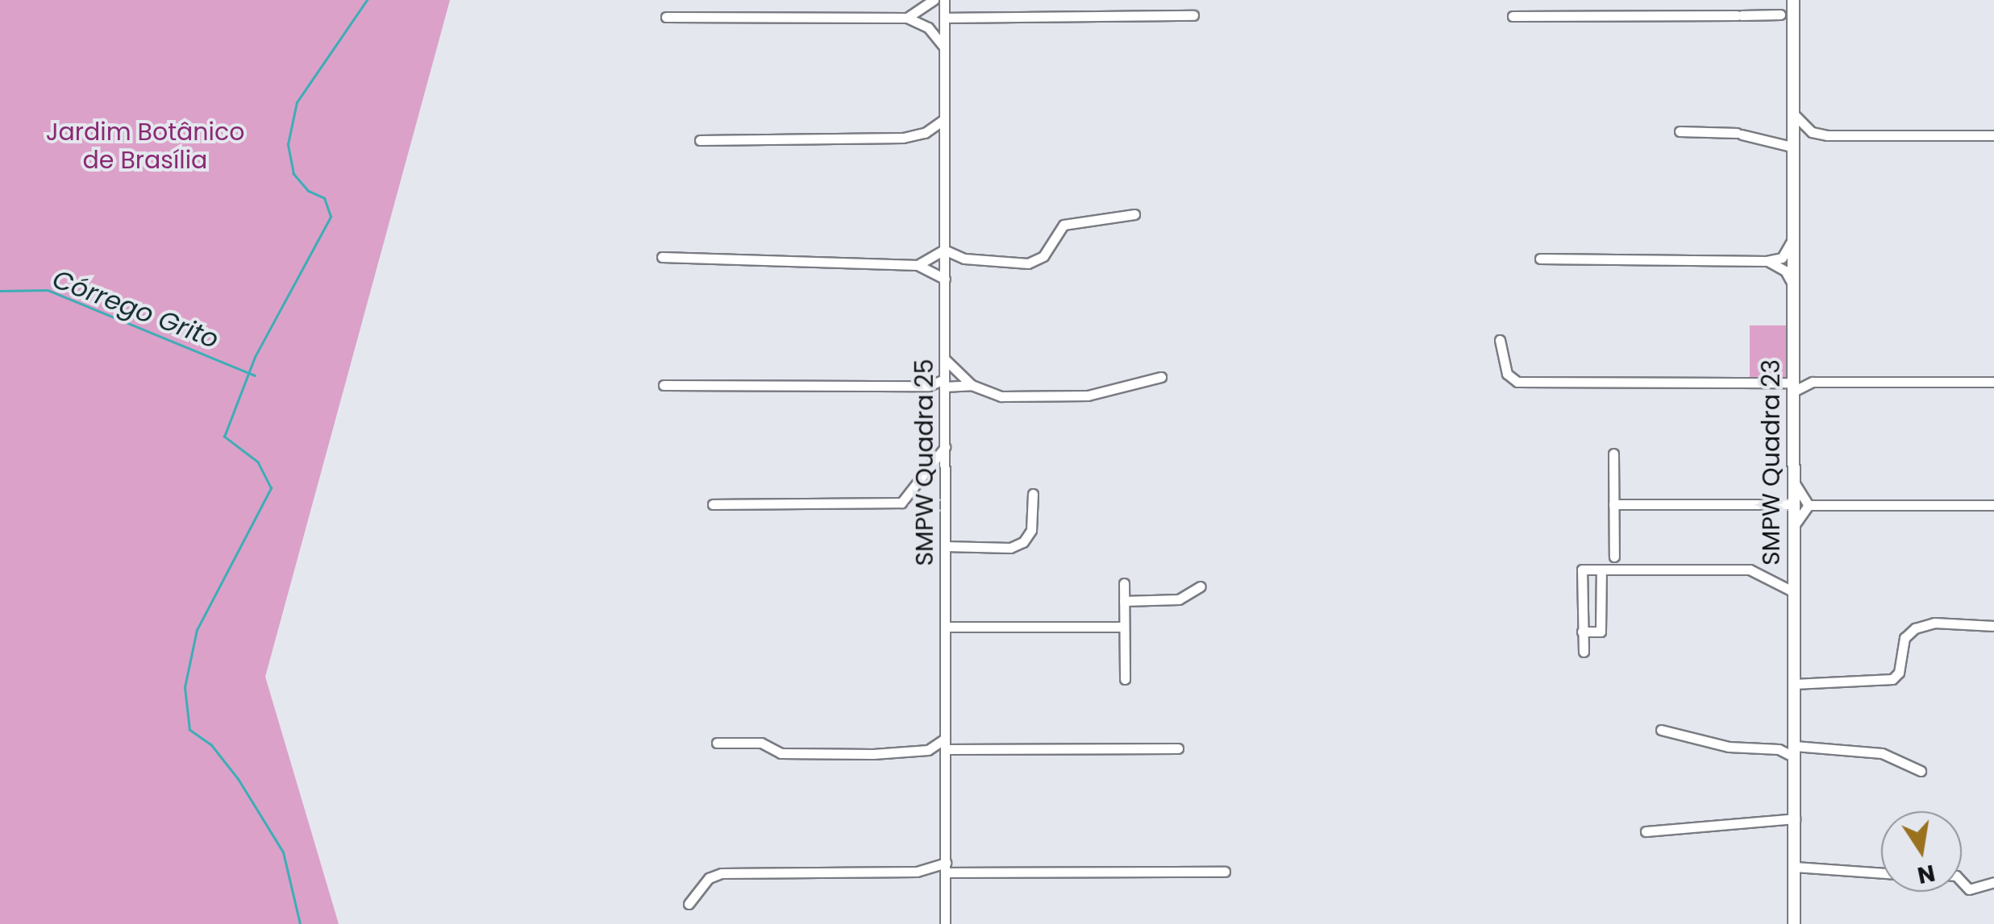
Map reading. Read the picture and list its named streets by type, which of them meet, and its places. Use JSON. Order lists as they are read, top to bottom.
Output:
{
  "streets": {
    "street": ["SMPW Quadra 25", "SMPW Quadra 23"]
  },
  "water": ["Córrego Grito"],
  "parks": ["Jardim Botânico de Brasília"],
  "north": "bottom"
}
